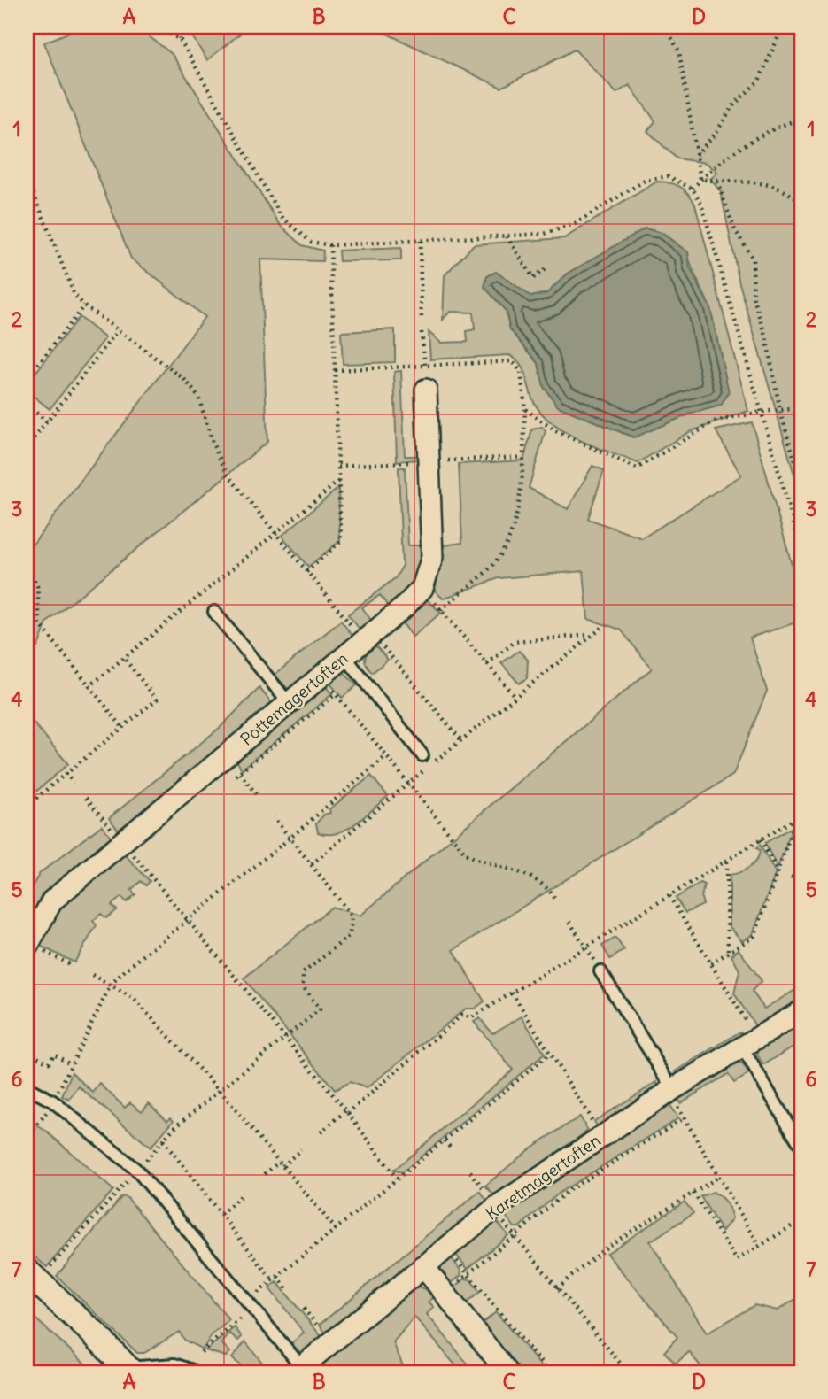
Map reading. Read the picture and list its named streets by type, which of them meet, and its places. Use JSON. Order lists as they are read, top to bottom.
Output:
{
  "streets": {
    "street": ["Pottemagertoften", "Karetmagertoften"]
  },
  "grid": {
    "columns": [
      "A",
      "B",
      "C",
      "D"
    ],
    "rows": [
      "1",
      "2",
      "3",
      "4",
      "5",
      "6",
      "7"
    ]
  }
}
